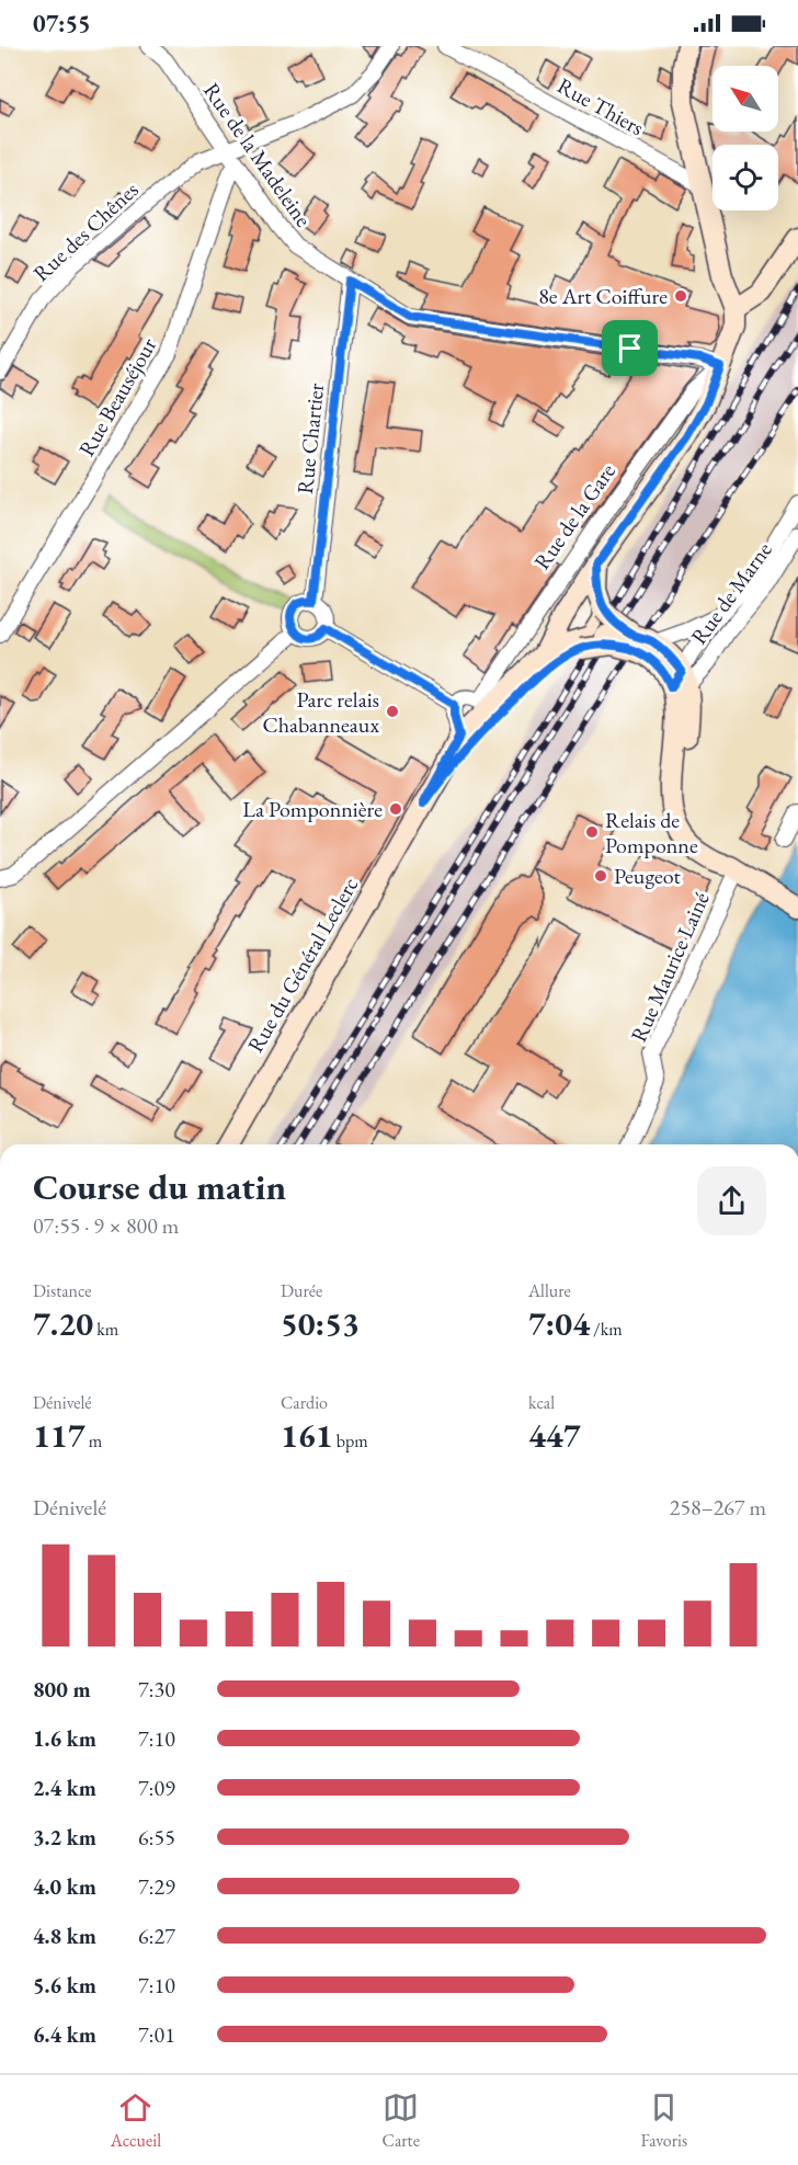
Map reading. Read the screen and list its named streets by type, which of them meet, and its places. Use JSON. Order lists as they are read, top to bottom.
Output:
{
  "streets": {
    "main road": ["Rue de la Gare", "Rue du Général Leclerc"],
    "street": [
      "Rue Thiers",
      "Rue de la Madeleine",
      "Rue des Chênes",
      "Rue Beauséjour",
      "Rue Chartier",
      "Rue de Marne",
      "Rue Maurice Lainé"
    ]
  },
  "crossings": [
    ["Rue de la Madeleine", "Rue des Chênes"],
    ["Rue de la Madeleine", "Rue Beauséjour"],
    ["Rue de la Madeleine", "Rue Chartier"],
    ["Rue de la Madeleine", "Rue de la Gare"],
    ["Rue de la Gare", "Rue du Général Leclerc"]
  ],
  "places": [
    "8e Art Coiffure",
    "Parc relais Chabanneaux",
    "La Pomponnière",
    "Relais de Pomponne",
    "Peugeot"
  ],
  "north": "top left",
  "page": {
    "status": "07:55",
    "heading": ["Course du matin", "07:55 · 9 × 800 m"],
    "stats": [
      ["Distance", "7.20 km"],
      ["Durée", "50:53"],
      ["Allure", "7:04 /km"],
      ["Dénivelé", "117 m"],
      ["Cardio", "161 bpm"],
      ["kcal", "447"]
    ],
    "chart": ["Dénivelé", "258–267 m"],
    "list": [
      {
        "name": "800 m",
        "note": "7:30"
      },
      {
        "name": "1.6 km",
        "note": "7:10"
      },
      {
        "name": "2.4 km",
        "note": "7:09"
      },
      {
        "name": "3.2 km",
        "note": "6:55"
      },
      {
        "name": "4.0 km",
        "note": "7:29"
      },
      {
        "name": "4.8 km",
        "note": "6:27"
      },
      {
        "name": "5.6 km",
        "note": "7:10"
      },
      {
        "name": "6.4 km",
        "note": "7:01"
      }
    ],
    "tabs": ["Accueil", "Carte", "Favoris"]
  }
}
